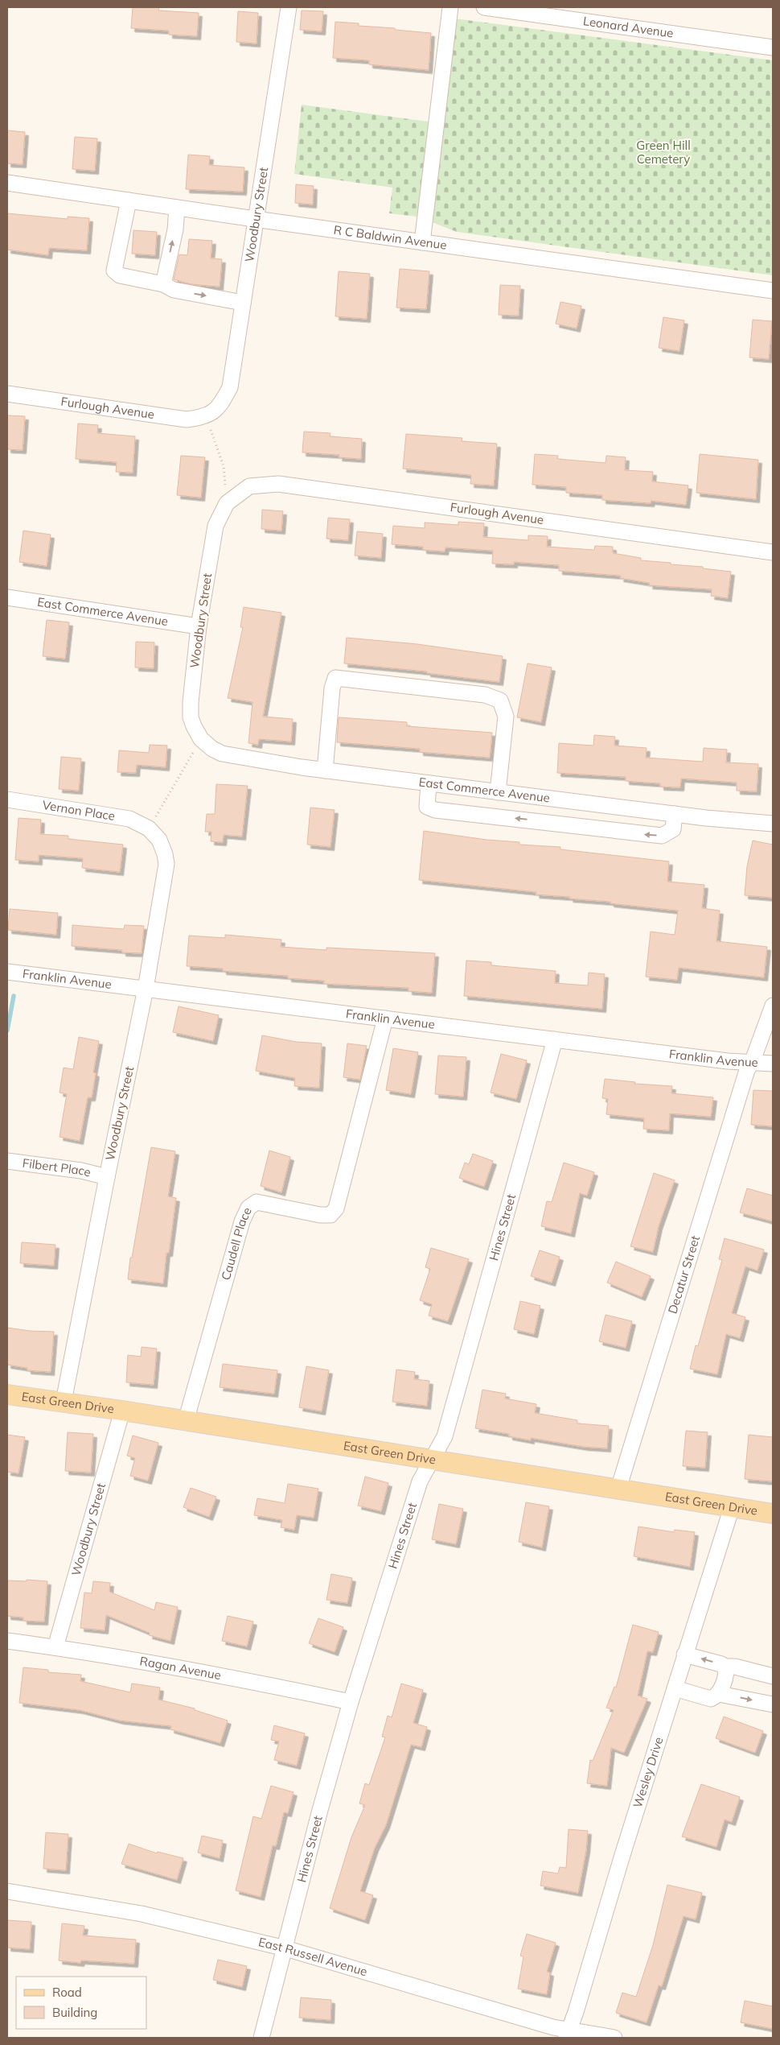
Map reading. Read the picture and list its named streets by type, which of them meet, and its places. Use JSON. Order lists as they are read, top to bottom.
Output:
{
  "streets": {
    "main road": ["East Green Drive"],
    "street": [
      "Leonard Avenue",
      "Woodbury Street",
      "R C Baldwin Avenue",
      "Furlough Avenue",
      "East Commerce Avenue",
      "Vernon Place",
      "Franklin Avenue",
      "Filbert Place",
      "Hines Street",
      "Caudell Place",
      "Decatur Street",
      "Ragan Avenue",
      "Wesley Drive",
      "East Russell Avenue"
    ]
  },
  "crossings": [
    ["Woodbury Street", "R C Baldwin Avenue"],
    ["Woodbury Street", "Furlough Avenue"],
    ["Woodbury Street", "East Commerce Avenue"],
    ["Woodbury Street", "Vernon Place"],
    ["Woodbury Street", "Franklin Avenue"],
    ["Woodbury Street", "Filbert Place"],
    ["Woodbury Street", "East Green Drive"],
    ["Woodbury Street", "Ragan Avenue"],
    ["Franklin Avenue", "Hines Street"],
    ["Franklin Avenue", "Caudell Place"],
    ["Franklin Avenue", "Decatur Street"],
    ["Hines Street", "East Green Drive"],
    ["Hines Street", "Ragan Avenue"],
    ["Hines Street", "East Russell Avenue"],
    ["Caudell Place", "East Green Drive"],
    ["Decatur Street", "East Green Drive"],
    ["East Green Drive", "Wesley Drive"],
    ["Wesley Drive", "East Russell Avenue"]
  ],
  "parks": ["Green Hill Cemetery"],
  "legend": ["Road", "Building"]
}
